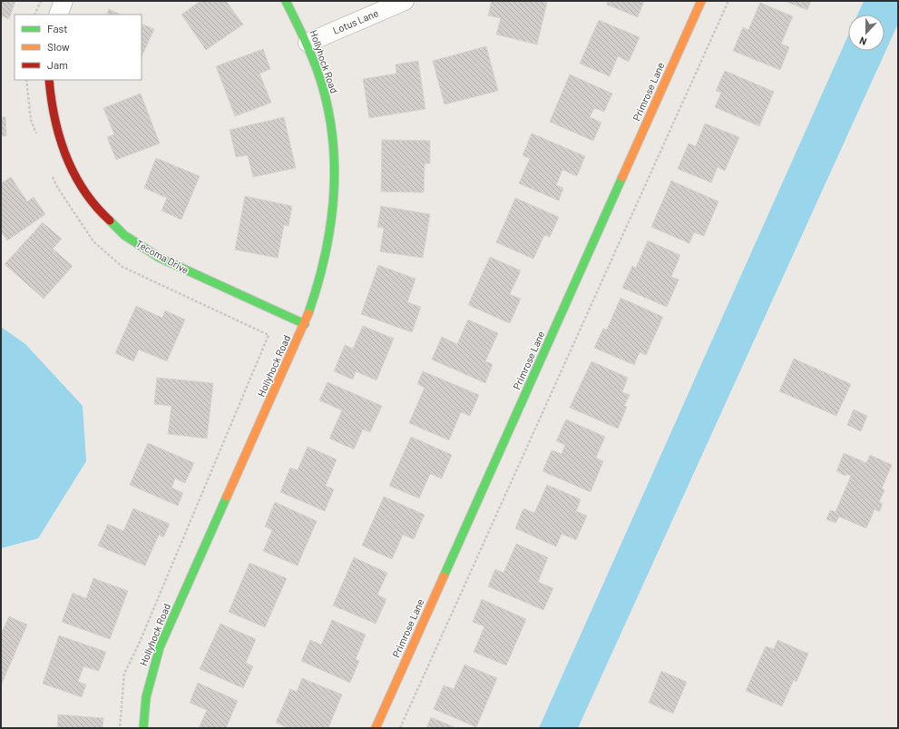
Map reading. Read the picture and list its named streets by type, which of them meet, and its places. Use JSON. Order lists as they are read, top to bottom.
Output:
{
  "streets": {
    "street": [
      "Lotus Lane",
      "Hollyhock Road",
      "Primrose Lane",
      "Tecoma Drive"
    ]
  },
  "crossings": [
    ["Lotus Lane", "Hollyhock Road"],
    ["Hollyhock Road", "Tecoma Drive"]
  ],
  "legend": ["Fast", "Slow", "Jam"],
  "north": "bottom"
}
